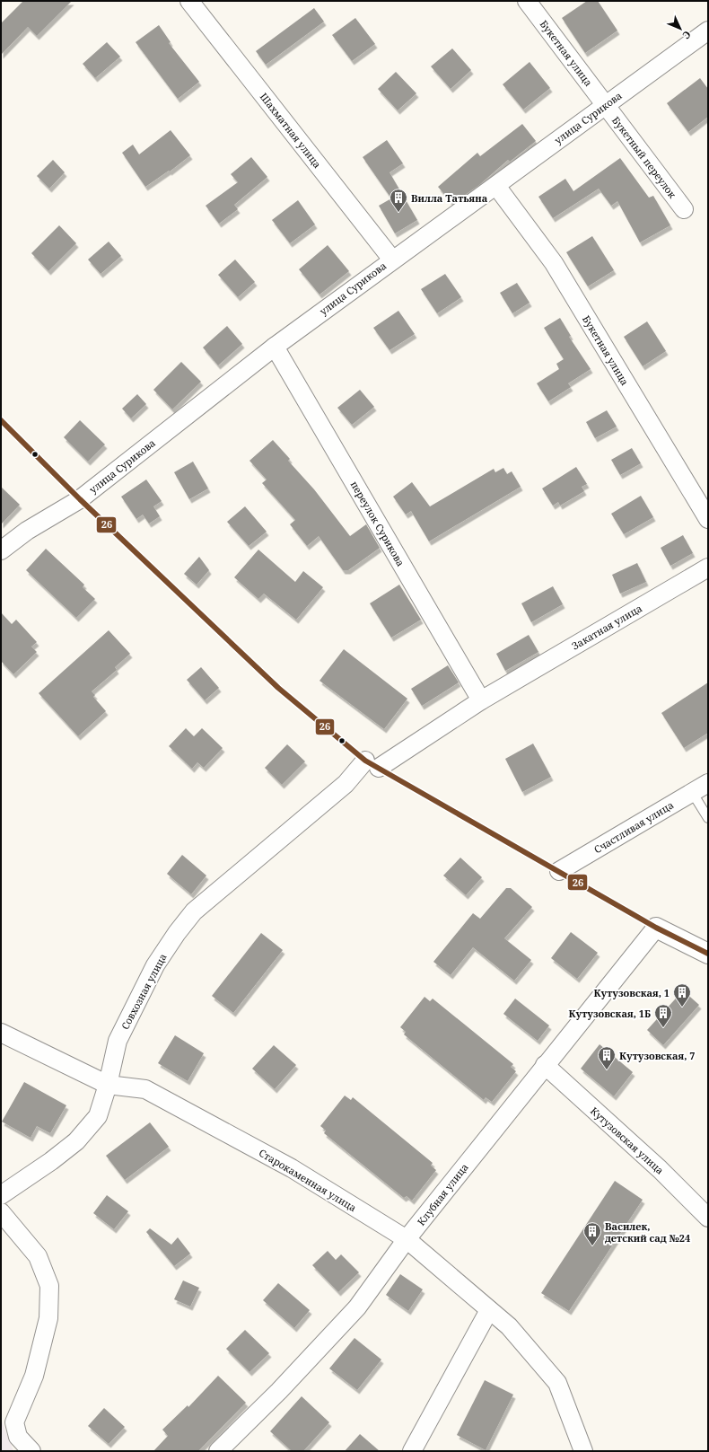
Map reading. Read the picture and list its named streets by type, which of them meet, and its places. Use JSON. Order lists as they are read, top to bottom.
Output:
{
  "streets": {
    "street": [
      "Букетная улица",
      "улица Сурикова",
      "Шахматная улица",
      "Букетный переулок",
      "переулок Сурикова",
      "Закатная улица",
      "Счастливая улица",
      "Совхозная улица",
      "Кутузовская улица",
      "Старокаменная улица",
      "Клубная улица"
    ]
  },
  "crossings": [
    ["Букетная улица", "улица Сурикова"],
    ["Букетная улица", "Букетный переулок"],
    ["улица Сурикова", "Шахматная улица"],
    ["улица Сурикова", "Букетный переулок"],
    ["улица Сурикова", "переулок Сурикова"],
    ["переулок Сурикова", "Закатная улица"],
    ["Закатная улица", "Совхозная улица"],
    ["Совхозная улица", "Старокаменная улица"],
    ["Кутузовская улица", "Клубная улица"],
    ["Старокаменная улица", "Клубная улица"]
  ],
  "places": {
    "building": [
      "Вилла Татьяна",
      "Кутузовская, 1",
      "Кутузовская, 1Б",
      "Кутузовская, 7",
      "Василек, детский сад №24"
    ]
  },
  "lines": ["transit line 26"],
  "north": "bottom right"
}
